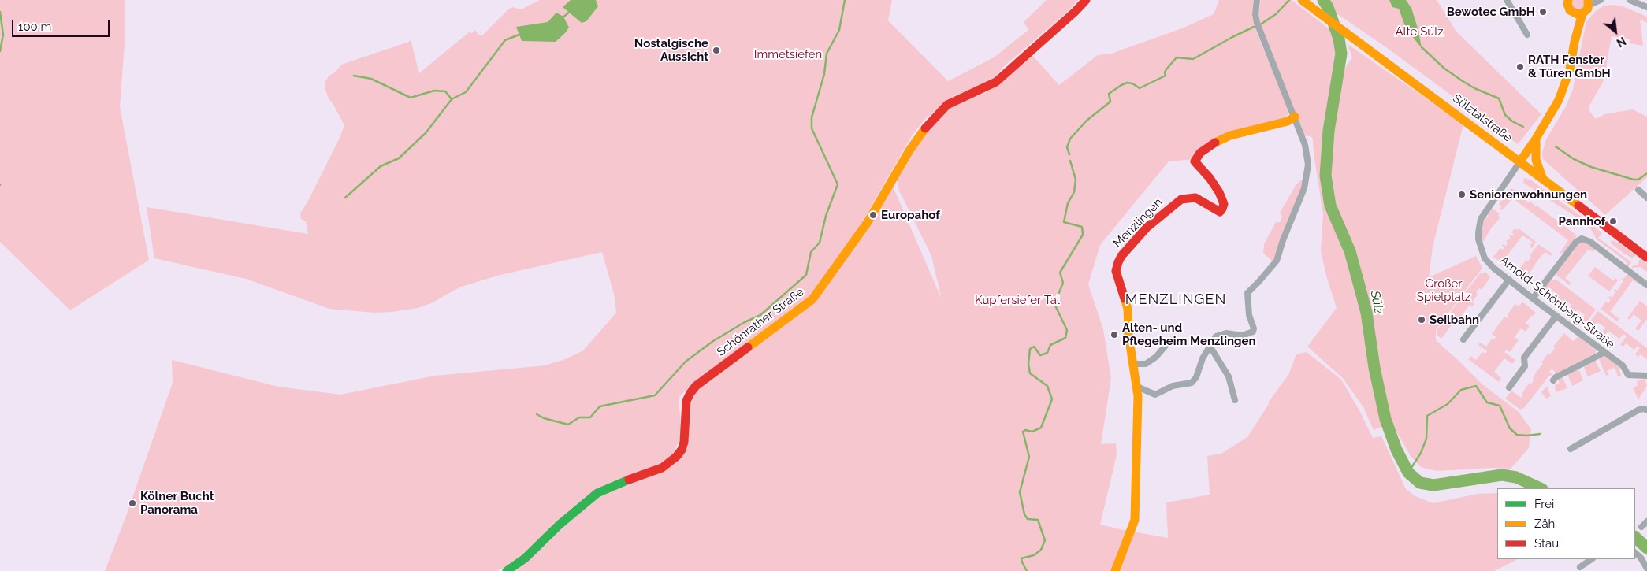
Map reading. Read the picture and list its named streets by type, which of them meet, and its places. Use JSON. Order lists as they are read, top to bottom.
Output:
{
  "streets": {
    "street": [
      "Sülztalstraße",
      "Menzlingen",
      "Arnold-Schönberg-Straße",
      "Schönrather Straße"
    ]
  },
  "crossings": [
    ["Sülztalstraße", "Arnold-Schönberg-Straße"]
  ],
  "districts": ["MENZLINGEN"],
  "water": ["Sülz"],
  "parks": [
    "Alte Sülz",
    "Immetsiefen",
    "Großer Spielplatz",
    "Kupfersiefer Tal"
  ],
  "places": [
    "Bewotec GmbH",
    "Nostalgische Aussicht",
    "RATH Fenster & Türen GmbH",
    "Seniorenwohnungen",
    "Europahof",
    "Pannhof",
    "Seilbahn",
    "Alten- und Pflegeheim Menzlingen",
    "Kölner Bucht Panorama"
  ],
  "legend": ["Frei", "Zäh", "Stau"],
  "scale_bar": "100 m",
  "north": "bottom right"
}
